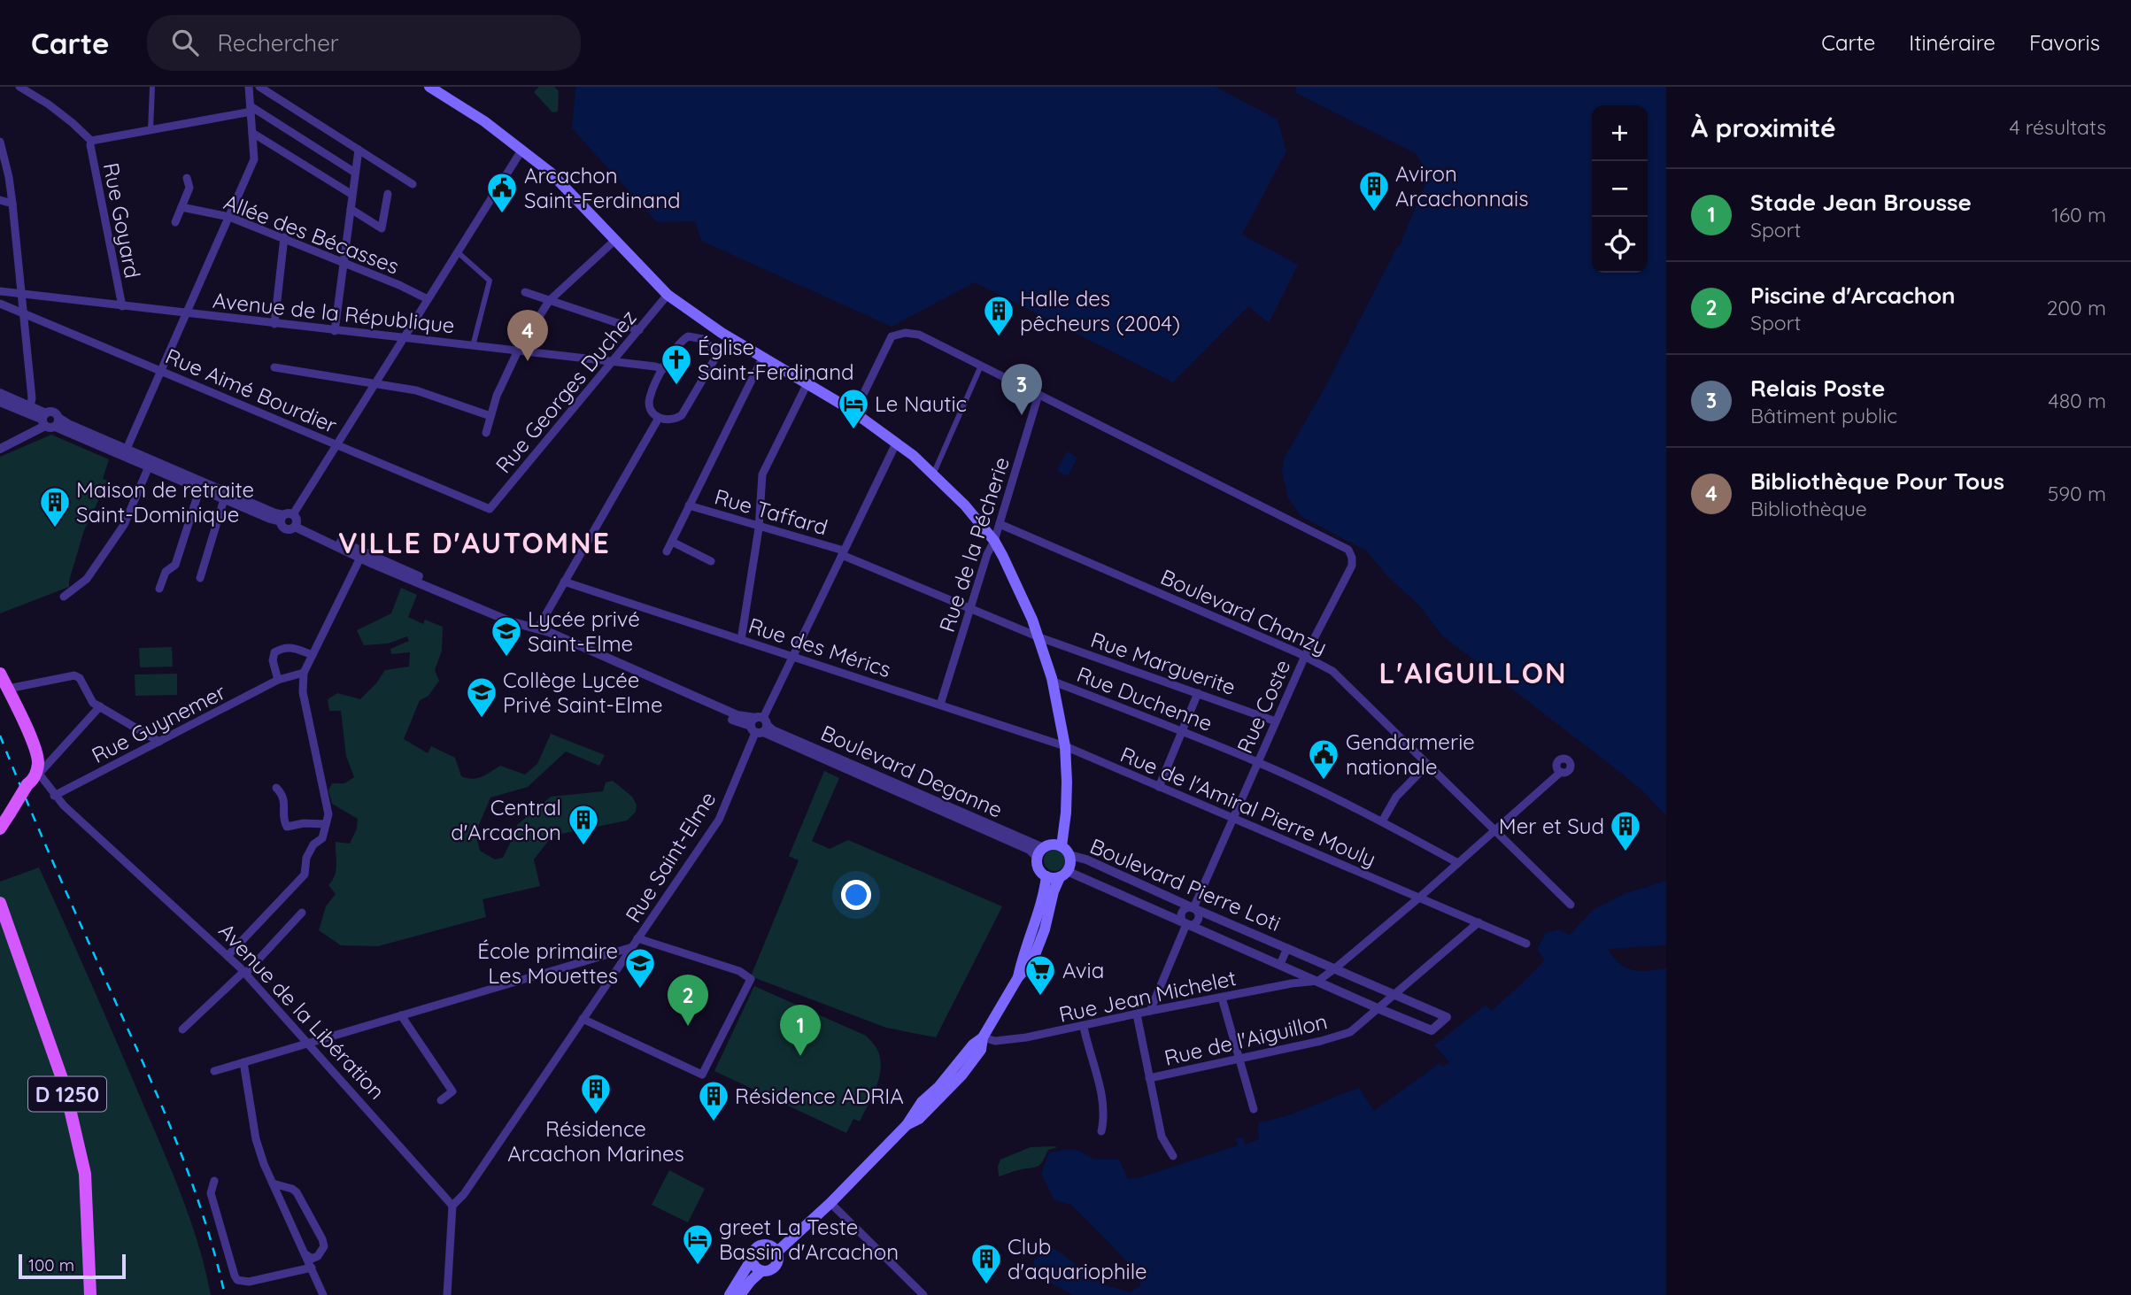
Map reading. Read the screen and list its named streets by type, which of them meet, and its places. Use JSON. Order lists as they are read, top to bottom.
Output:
{
  "streets": {
    "main road": ["Avenue de la Libération", "D 1250"],
    "street": [
      "Rue Goyard",
      "Allée des Bécasses",
      "Avenue de la République",
      "Rue Aimé Bourdier",
      "Rue Georges Duchez",
      "Rue Taffard",
      "Rue de la Pécherie",
      "Boulevard Chanzy",
      "Rue des Mérics",
      "Rue Marguerite",
      "Rue Duchenne",
      "Rue Coste",
      "Rue Guynemer",
      "Boulevard Deganne",
      "Rue de l'Amiral Pierre Mouly",
      "Rue Saint-Elme",
      "Boulevard Pierre Loti",
      "Rue Jean Michelet",
      "Rue de l'Aiguillon"
    ]
  },
  "crossings": [
    ["Rue Goyard", "Avenue de la République"],
    ["Avenue de la République", "Rue Georges Duchez"],
    ["Rue Aimé Bourdier", "Rue Georges Duchez"],
    ["Rue Taffard", "Rue de la Pécherie"],
    ["Rue Taffard", "Rue Marguerite"],
    ["Rue Taffard", "Rue Saint-Elme"],
    ["Rue de la Pécherie", "Boulevard Chanzy"],
    ["Rue de la Pécherie", "Rue des Mérics"],
    ["Rue de la Pécherie", "Rue Marguerite"],
    ["Rue de la Pécherie", "Rue Coste"],
    ["Boulevard Chanzy", "Rue Coste"],
    ["Rue des Mérics", "Rue de l'Amiral Pierre Mouly"],
    ["Rue des Mérics", "Rue Saint-Elme"],
    ["Rue Marguerite", "Rue Coste"],
    ["Rue Duchenne", "Rue Coste"],
    ["Rue Coste", "Rue de l'Amiral Pierre Mouly"],
    ["Rue Coste", "Boulevard Pierre Loti"],
    ["Rue Guynemer", "Avenue de la Libération"],
    ["Boulevard Deganne", "Rue Saint-Elme"],
    ["Boulevard Deganne", "Boulevard Pierre Loti"],
    ["Rue Saint-Elme", "Avenue de la Libération"],
    ["Boulevard Pierre Loti", "Rue Jean Michelet"],
    ["Boulevard Pierre Loti", "Rue de l'Aiguillon"]
  ],
  "districts": ["VILLE D'AUTOMNE", "L'AIGUILLON"],
  "places": {
    "building": [
      "Aviron Arcachonnais",
      "Halle des pêcheurs (2004)",
      "Maison de retraite Saint-Dominique",
      "Central d'Arcachon",
      "Mer et Sud",
      "Résidence Arcachon Marines",
      "Résidence ADRIA",
      "Club d'aquariophile"
    ],
    "public building": ["Arcachon Saint-Ferdinand", "Gendarmerie nationale"],
    "church": ["Église Saint-Ferdinand"],
    "hotel": ["Le Nautic", "greet La Teste Bassin d'Arcachon"],
    "school or university": ["Lycée privé Saint-Elme", "Collège Lycée Privé Saint-Elme", "École primaire Les Mouettes"],
    "supermarket": ["Avia"]
  },
  "scale_bar": "100 m",
  "page": {
    "header": "Carte",
    "search": "Rechercher",
    "nav": ["Carte", "Itinéraire", "Favoris"],
    "heading": ["À proximité", "4 résultats"],
    "map_buttons": ["+", "−"],
    "list": [
      {
        "mark": "1",
        "name": "Stade Jean Brousse",
        "note": "Sport",
        "value": "160 m"
      },
      {
        "mark": "2",
        "name": "Piscine d'Arcachon",
        "note": "Sport",
        "value": "200 m"
      },
      {
        "mark": "3",
        "name": "Relais Poste",
        "note": "Bâtiment public",
        "value": "480 m"
      },
      {
        "mark": "4",
        "name": "Bibliothèque Pour Tous",
        "note": "Bibliothèque",
        "value": "590 m"
      }
    ],
    "pins": [
      "4",
      "3",
      "2",
      "1"
    ],
    "scale": "100 m"
  }
}
